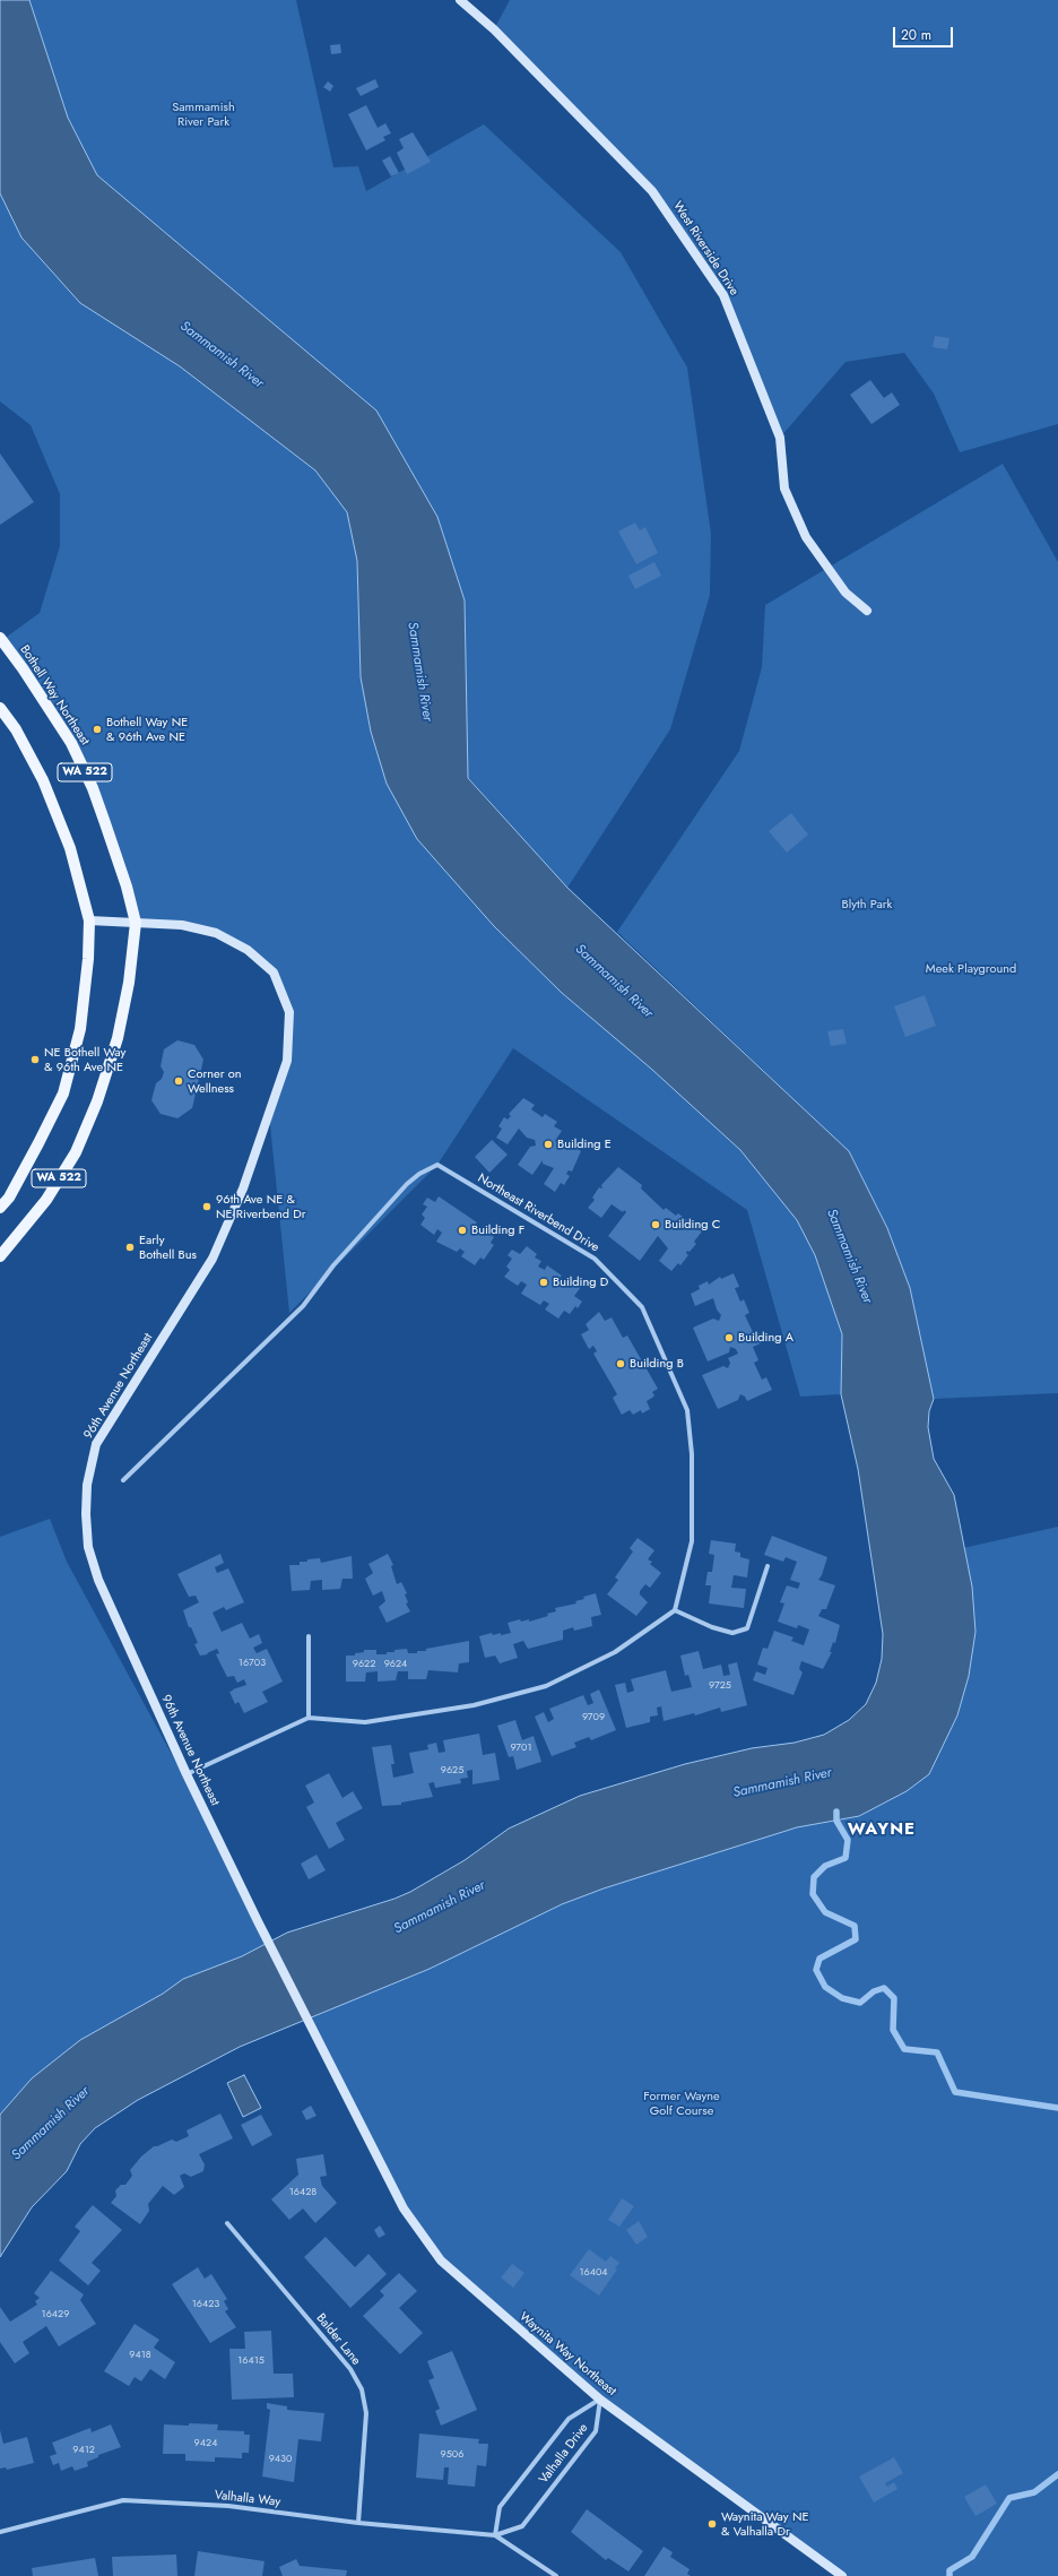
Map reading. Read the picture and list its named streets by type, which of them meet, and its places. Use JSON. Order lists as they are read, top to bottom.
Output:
{
  "streets": {
    "main road": [
      "West Riverside Drive",
      "Bothell Way Northeast",
      "WA 522",
      "96th Avenue Northeast",
      "Waynita Way Northeast"
    ],
    "street": [
      "Northeast Riverbend Drive",
      "Balder Lane",
      "Valhalla Drive",
      "Valhalla Way"
    ]
  },
  "crossings": [
    ["Bothell Way Northeast", "WA 522"],
    ["Bothell Way Northeast", "96th Avenue Northeast"],
    ["WA 522", "96th Avenue Northeast"],
    ["96th Avenue Northeast", "Waynita Way Northeast"],
    ["Balder Lane", "Valhalla Way"],
    ["Waynita Way Northeast", "Valhalla Drive"],
    ["Valhalla Drive", "Valhalla Way"]
  ],
  "districts": ["WAYNE"],
  "water": ["Sammamish River"],
  "parks": [
    "Sammamish River Park",
    "Blyth Park",
    "Meek Playground",
    "Former Wayne Golf Course"
  ],
  "places": [
    "Bothell Way NE & 96th Ave NE",
    "NE Bothell Way & 96th Ave NE",
    "Corner on Wellness",
    "Building E",
    "96th Ave NE & NE Riverbend Dr",
    "Building C",
    "Building F",
    "Early Bothell Bus",
    "Building D",
    "Building A",
    "Building B",
    "Waynita Way NE & Valhalla Dr"
  ],
  "house_numbers": [
    "16703",
    "9622",
    "9624",
    "9725",
    "9709",
    "9701",
    "9625",
    "16428",
    "16404",
    "16423",
    "16429",
    "9418",
    "16415",
    "9424",
    "9412",
    "9506",
    "9430"
  ],
  "scale_bar": "20 m"
}
